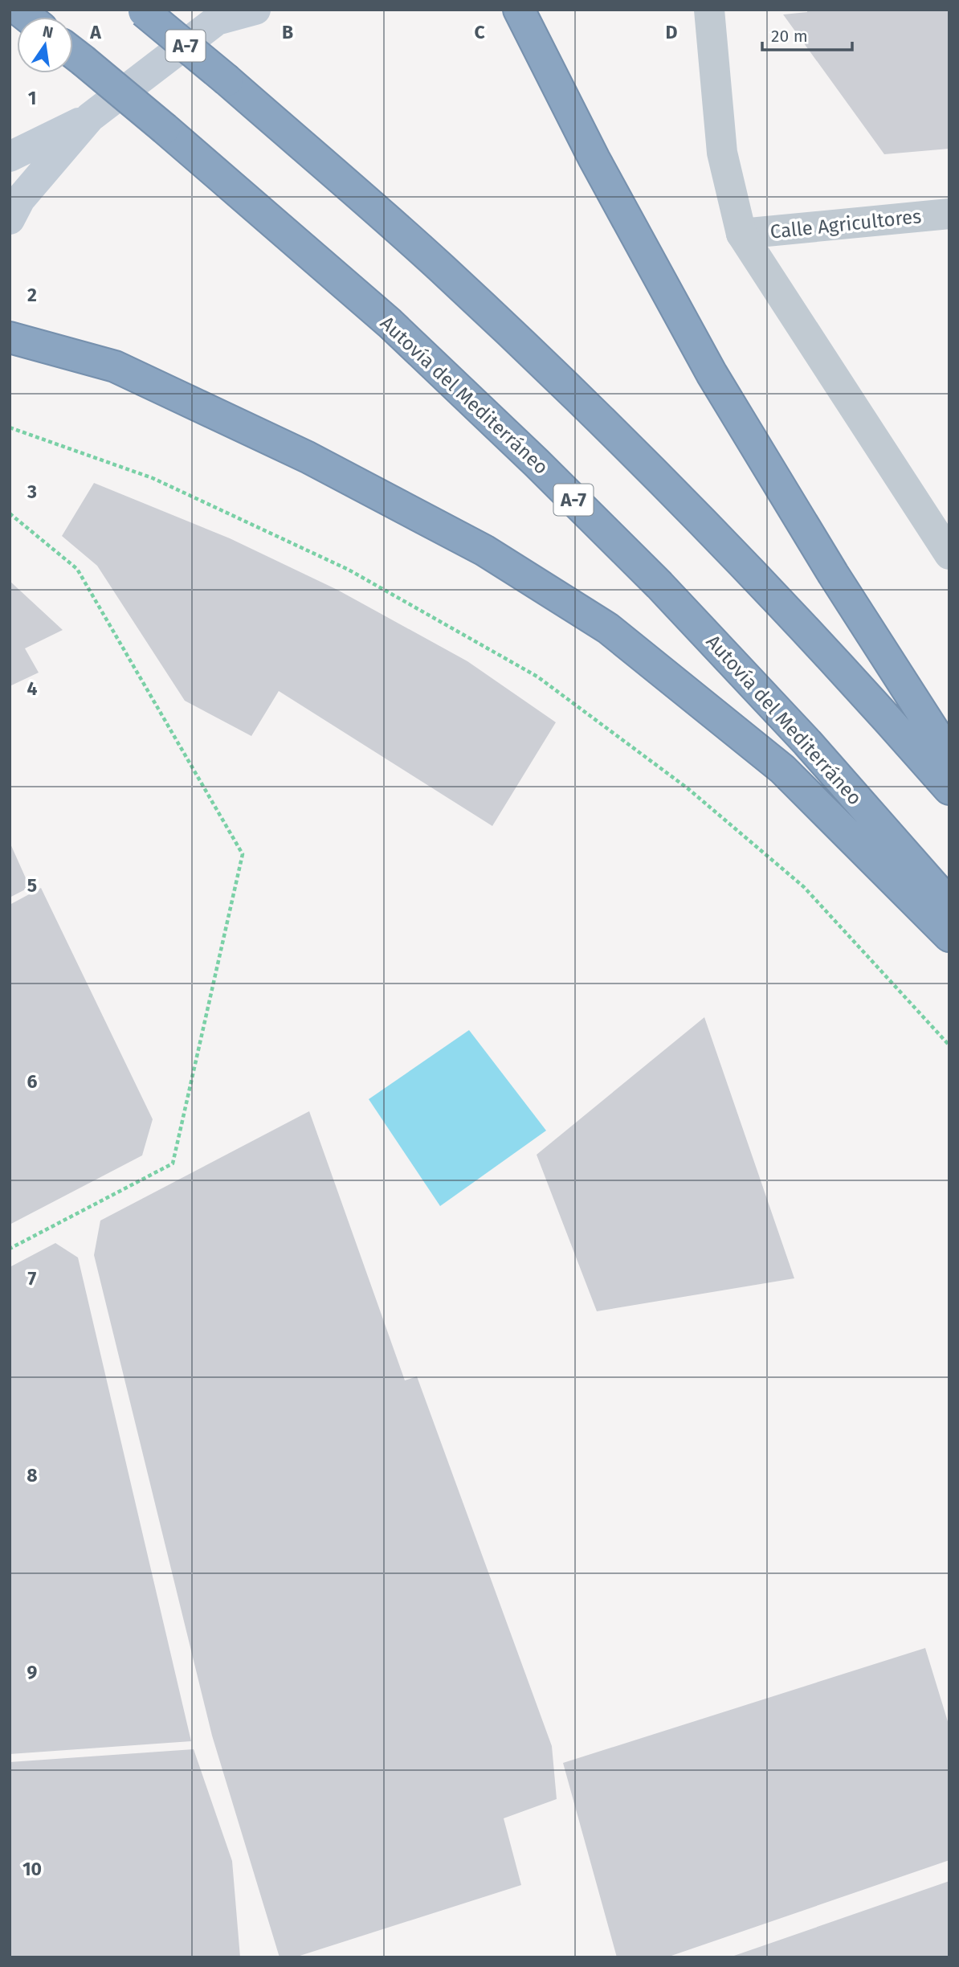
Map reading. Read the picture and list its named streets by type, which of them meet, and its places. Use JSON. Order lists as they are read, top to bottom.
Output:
{
  "streets": {
    "highway": ["A-7", "Autovía del Mediterráneo"],
    "street": ["Calle Agricultores"]
  },
  "scale_bar": "20 m",
  "north": "top",
  "grid": {
    "columns": [
      "A",
      "B",
      "C",
      "D"
    ],
    "rows": [
      "1",
      "2",
      "3",
      "4",
      "5",
      "6",
      "7",
      "8",
      "9",
      "10"
    ]
  }
}
